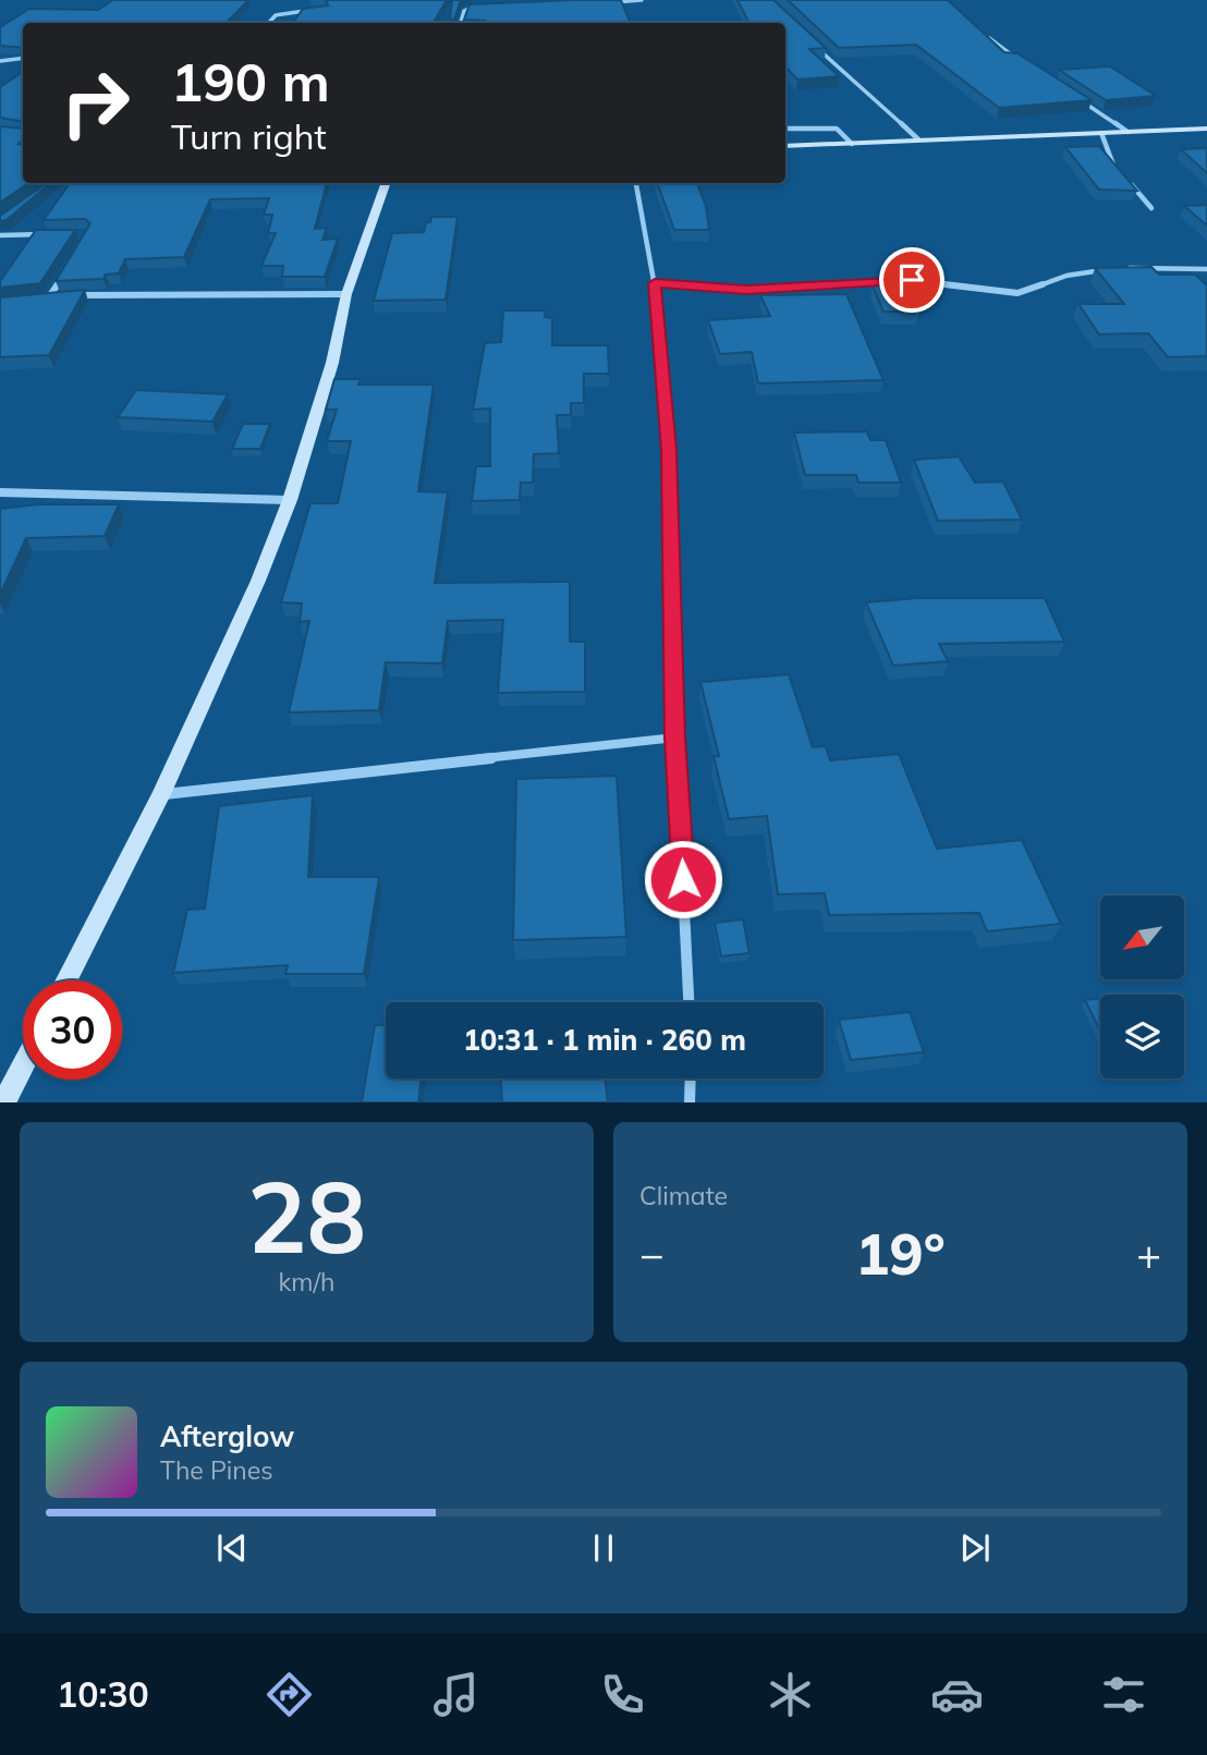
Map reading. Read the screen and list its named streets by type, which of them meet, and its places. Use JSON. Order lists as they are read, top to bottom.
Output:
{
  "north": "bottom left",
  "page": {
    "turn": ["190 m", "Turn right"],
    "limit": "30",
    "trip": "10:31 · 1 min · 260 m",
    "tile": [
      ["28", "km/h"],
      "Climate"
    ],
    "heat": ["−", "19°", "+"],
    "song": ["Afterglow", "The Pines"],
    "tabs": "10:30"
  }
}
